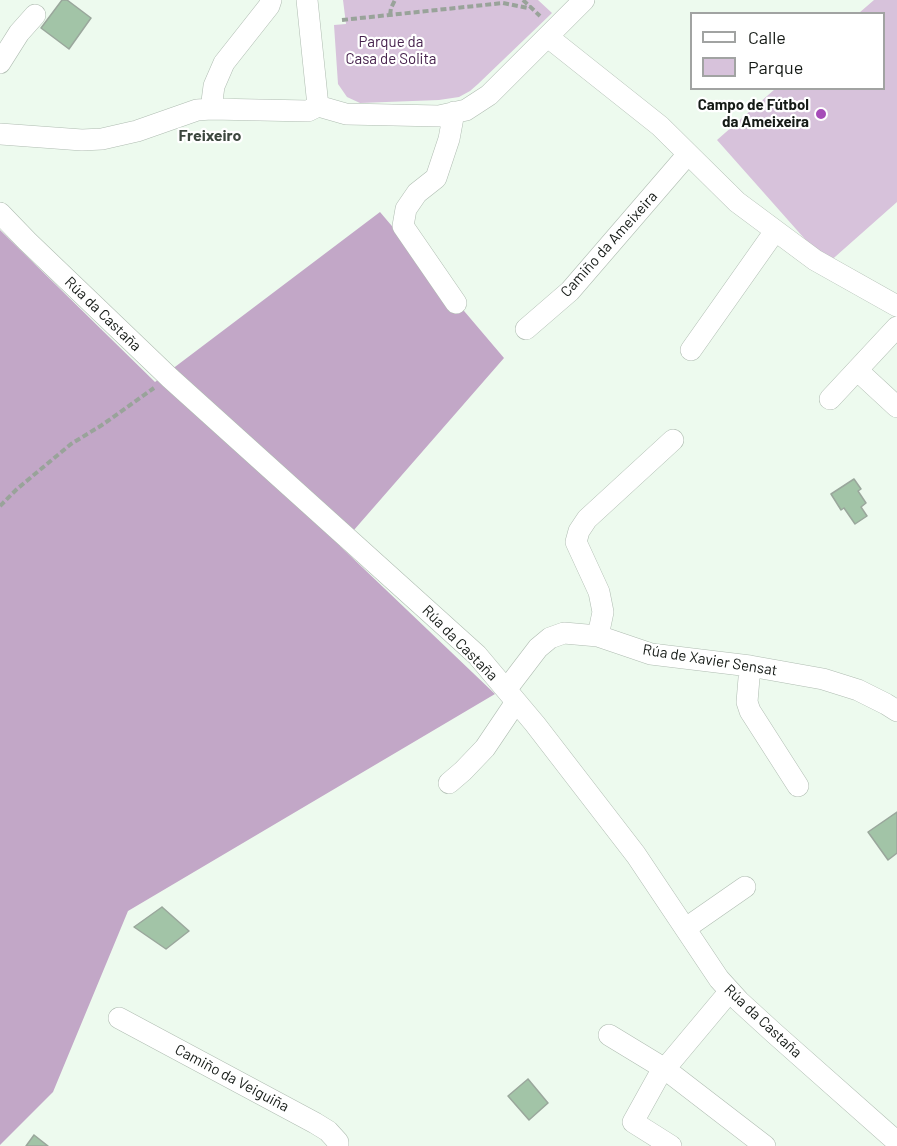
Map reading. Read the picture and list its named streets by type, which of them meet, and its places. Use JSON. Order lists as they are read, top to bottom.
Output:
{
  "streets": {
    "street": [
      "Camiño da Ameixeira",
      "Rúa da Castaña",
      "Rúa de Xavier Sensat",
      "Camiño da Veiguiña"
    ]
  },
  "crossings": [
    ["Rúa da Castaña", "Rúa de Xavier Sensat"]
  ],
  "districts": ["Freixeiro"],
  "parks": ["Parque da Casa de Solita"],
  "places": ["Campo de Fútbol da Ameixeira"],
  "legend": ["Calle", "Parque"]
}
